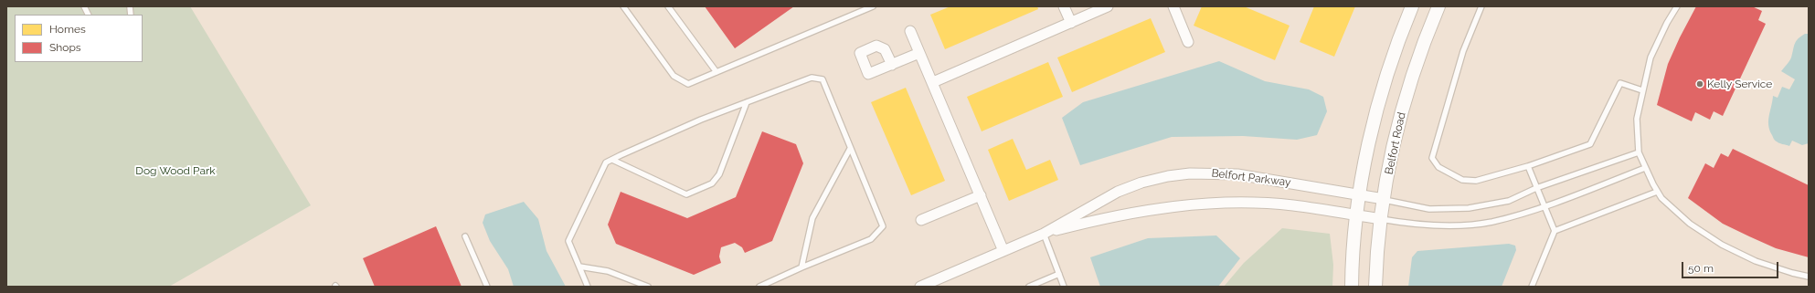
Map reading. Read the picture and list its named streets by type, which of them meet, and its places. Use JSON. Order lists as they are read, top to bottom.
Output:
{
  "streets": {
    "street": ["Belfort Road", "Belfort Parkway"]
  },
  "crossings": [
    ["Belfort Road", "Belfort Parkway"]
  ],
  "parks": ["Dog Wood Park"],
  "places": ["Kelly Service"],
  "legend": ["Homes", "Shops"],
  "scale_bar": "50 m"
}
